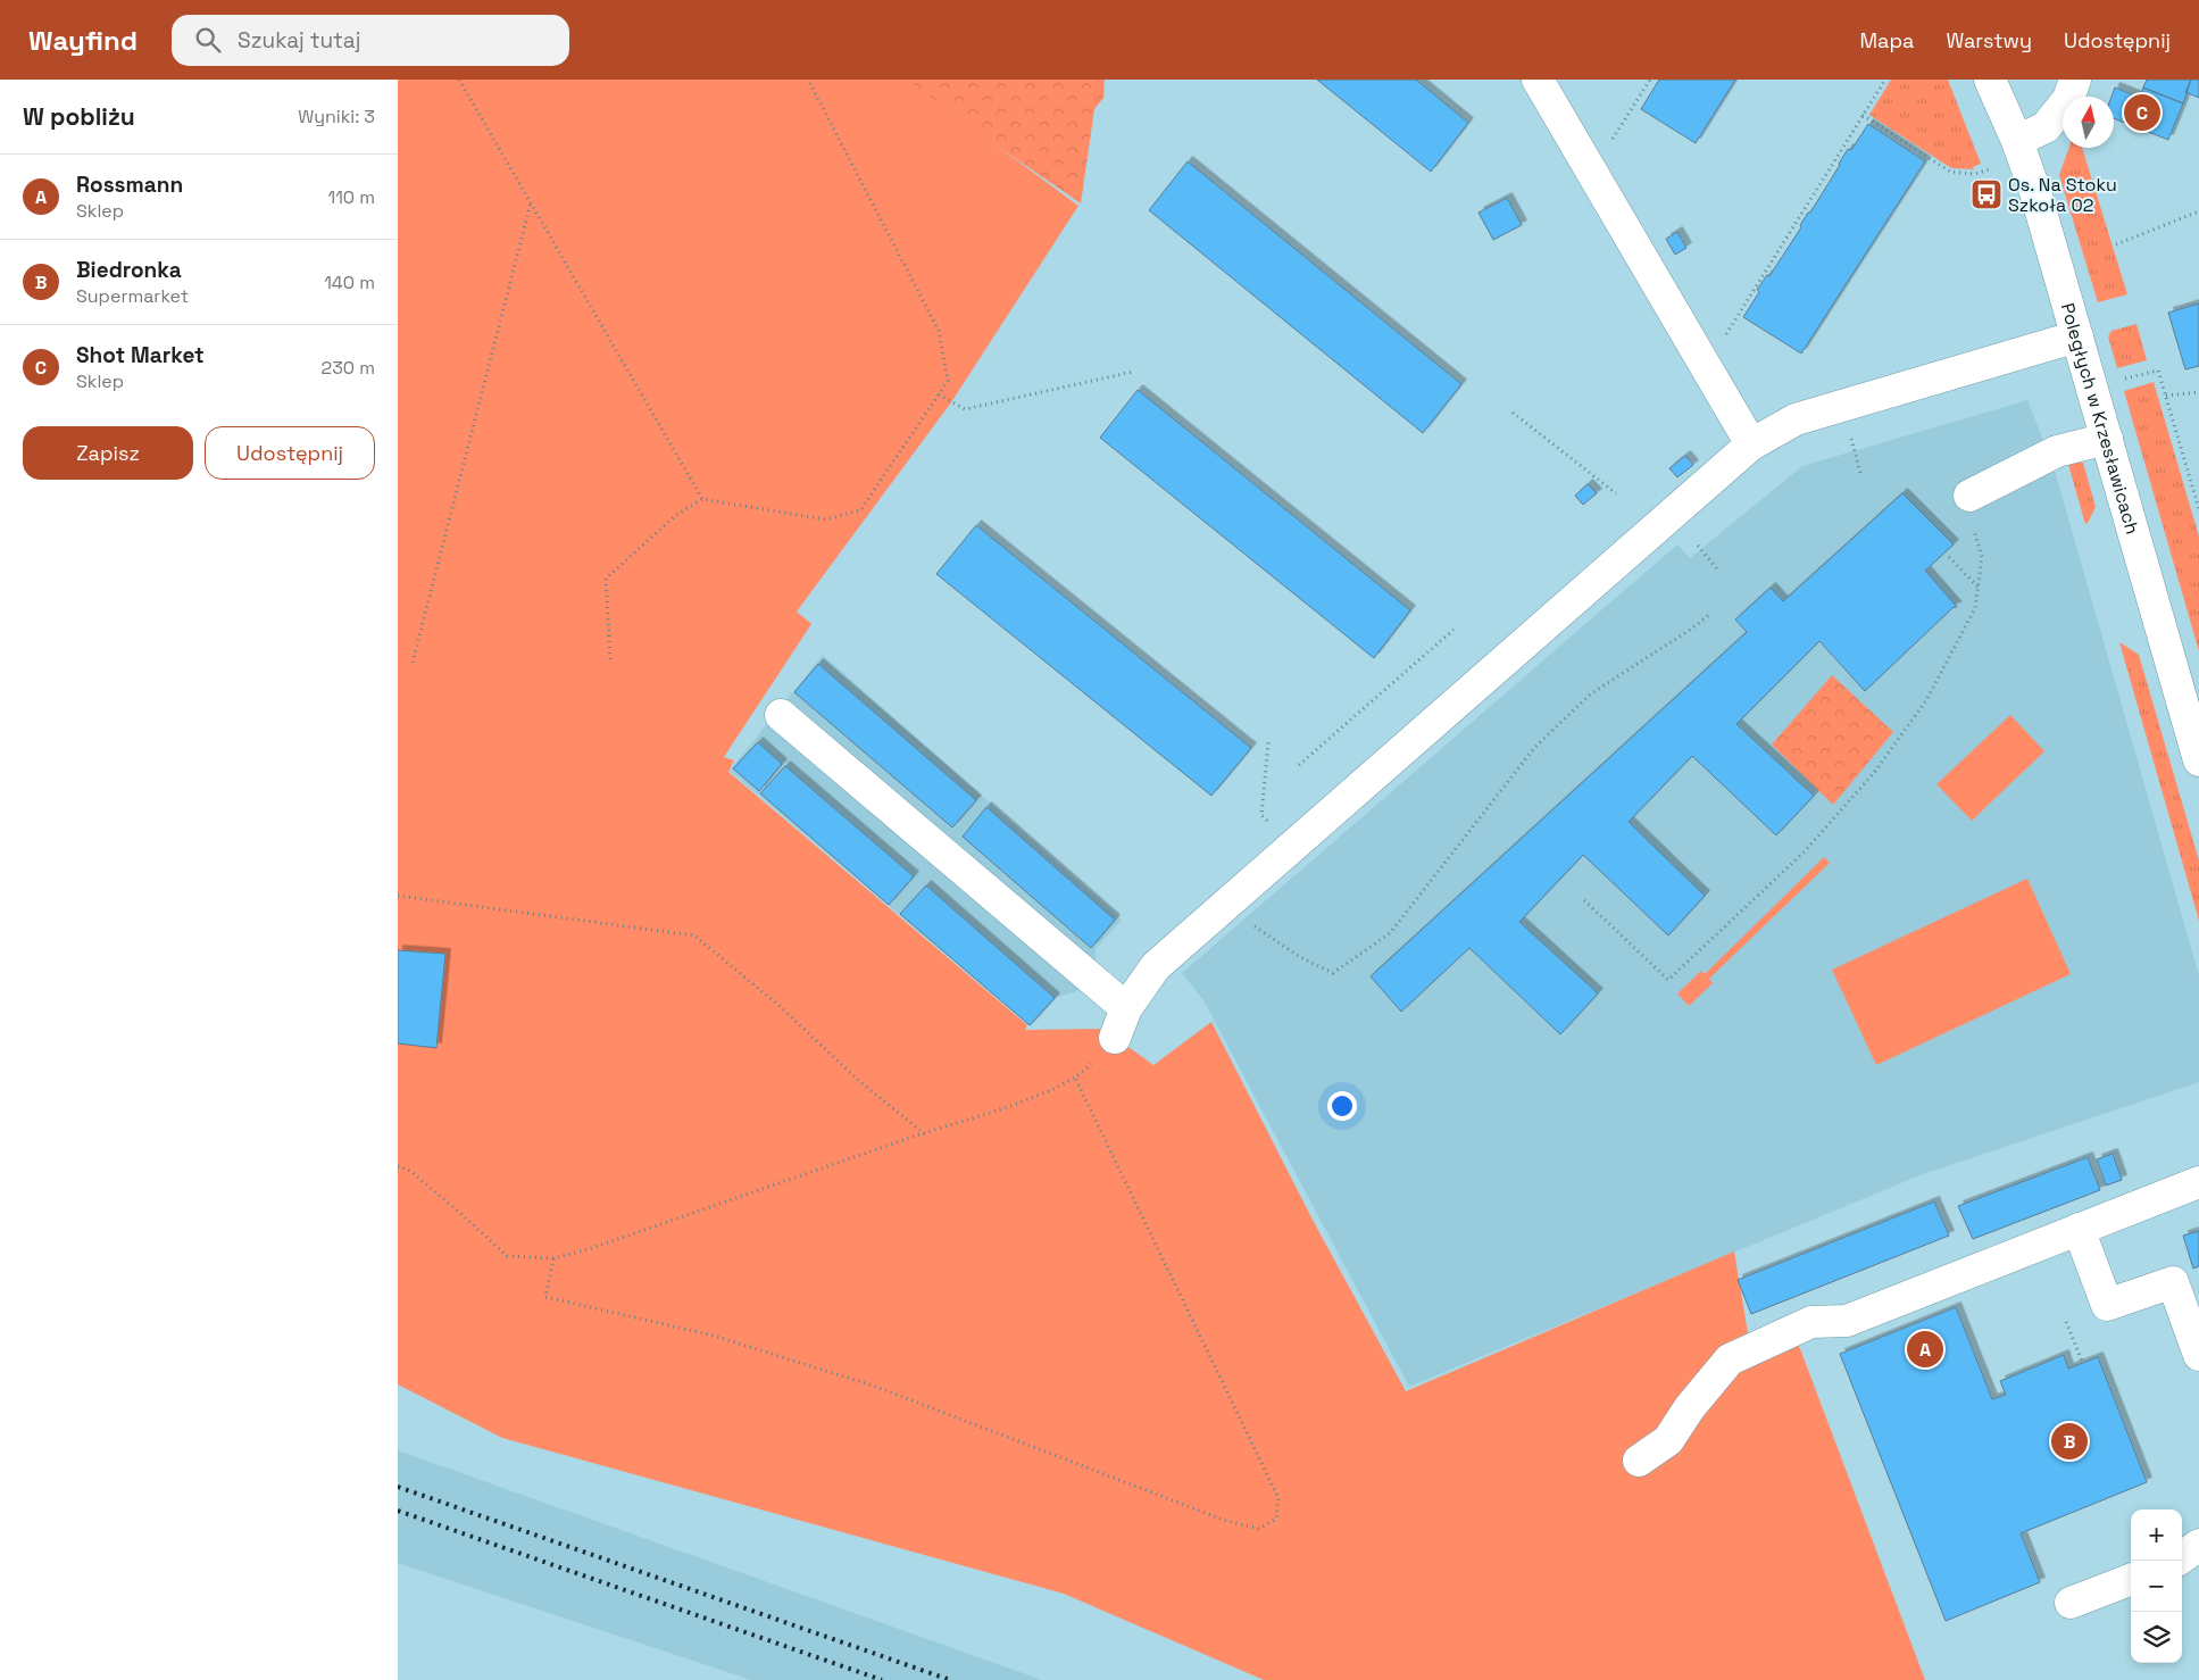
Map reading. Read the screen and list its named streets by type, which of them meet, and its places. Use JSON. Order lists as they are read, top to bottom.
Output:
{
  "streets": {
    "street": ["Poległych w Krzesławicach"]
  },
  "places": {
    "bus stop": ["Os. Na Stoku Szkoła 02"]
  },
  "north": "top",
  "page": {
    "header": "Wayfind",
    "search": "Szukaj tutaj",
    "nav": ["Mapa", "Warstwy", "Udostępnij"],
    "heading": ["W pobliżu", "Wyniki: 3"],
    "pins": ["C", "A", "B"],
    "list": [
      {
        "mark": "A",
        "name": "Rossmann",
        "note": "Sklep",
        "value": "110 m"
      },
      {
        "mark": "B",
        "name": "Biedronka",
        "note": "Supermarket",
        "value": "140 m"
      },
      {
        "mark": "C",
        "name": "Shot Market",
        "note": "Sklep",
        "value": "230 m"
      }
    ],
    "buttons": ["Zapisz", "Udostępnij"],
    "map_buttons": ["+", "−"]
  }
}
